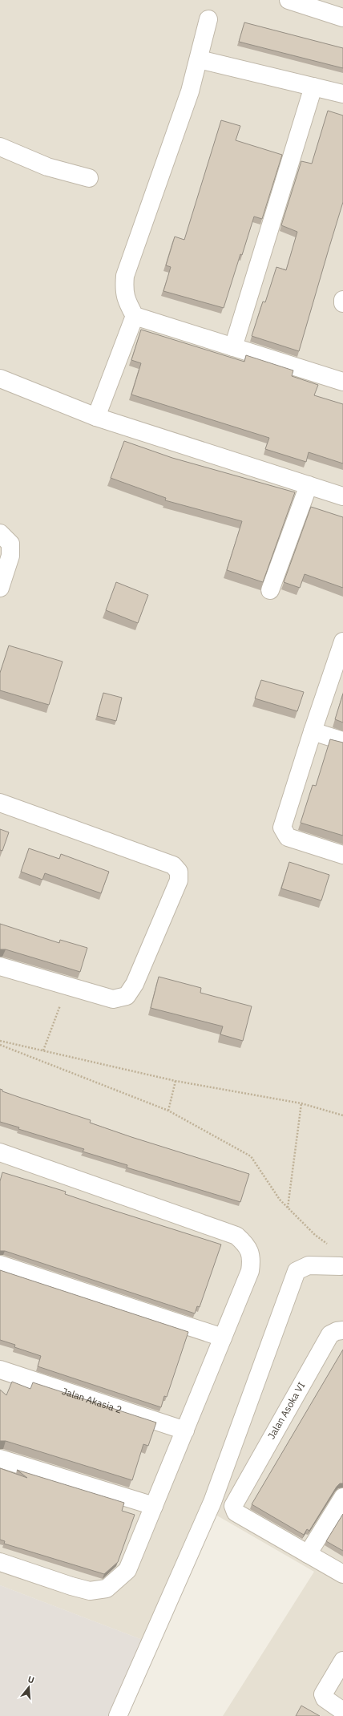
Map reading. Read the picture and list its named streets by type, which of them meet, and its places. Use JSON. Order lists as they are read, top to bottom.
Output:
{
  "streets": {
    "street": ["Jalan Akasia 2", "Jalan Asoka VI"]
  },
  "north": "top"
}
